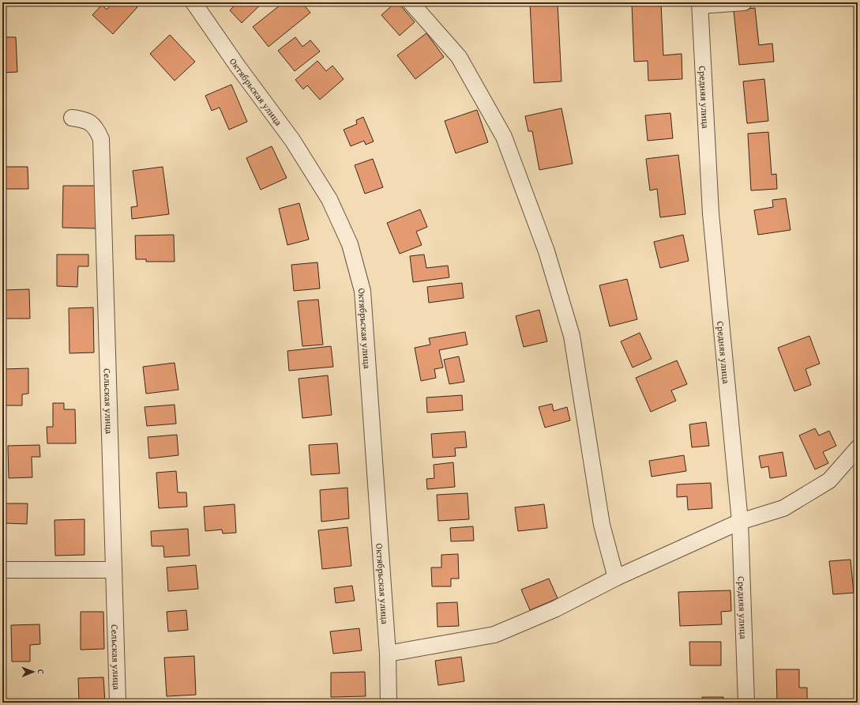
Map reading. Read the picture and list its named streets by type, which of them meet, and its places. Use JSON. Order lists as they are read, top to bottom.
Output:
{
  "streets": {
    "street": ["Октябрьская улица", "Средняя улица", "Сельская улица"]
  },
  "north": "right"
}
